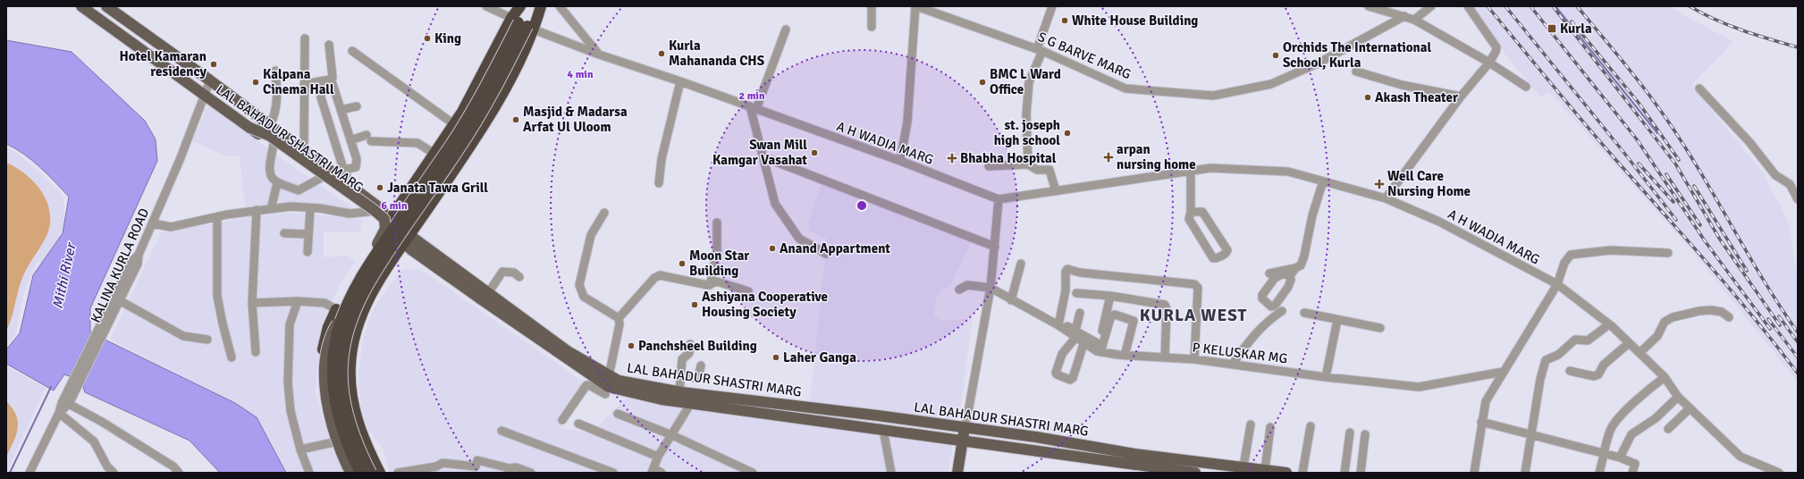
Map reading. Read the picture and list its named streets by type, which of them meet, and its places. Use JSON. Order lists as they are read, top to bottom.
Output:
{
  "streets": {
    "main road": ["LAL BAHADUR SHASTRI MARG"],
    "street": [
      "S G BARVE MARG",
      "A H WADIA MARG",
      "KALINA KURLA ROAD",
      "P KELUSKAR MG"
    ]
  },
  "crossings": [
    ["LAL BAHADUR SHASTRI MARG", "KALINA KURLA ROAD"]
  ],
  "districts": ["KURLA WEST"],
  "water": ["Mithi River"],
  "places": {
    "other": [
      "White House Building",
      "King",
      "Kurla Mahananda CHS",
      "Orchids The International School, Kurla",
      "Hotel Kamaran residency",
      "Kalpana Cinema Hall",
      "BMC L Ward Office",
      "Akash Theater",
      "Masjid & Madarsa Arfat Ul Uloom",
      "st. joseph high school",
      "Swan Mill Kamgar Vasahat",
      "Janata Tawa Grill",
      "Anand Appartment",
      "Moon Star Building",
      "Ashiyana Cooperative Housing Society",
      "Panchsheel Building",
      "Laher Ganga"
    ],
    "transit": ["Kurla"],
    "health": ["arpan nursing home", "Bhabha Hospital", "Well Care Nursing Home"]
  },
  "rings": ["4 min", "2 min", "6 min"]
}
